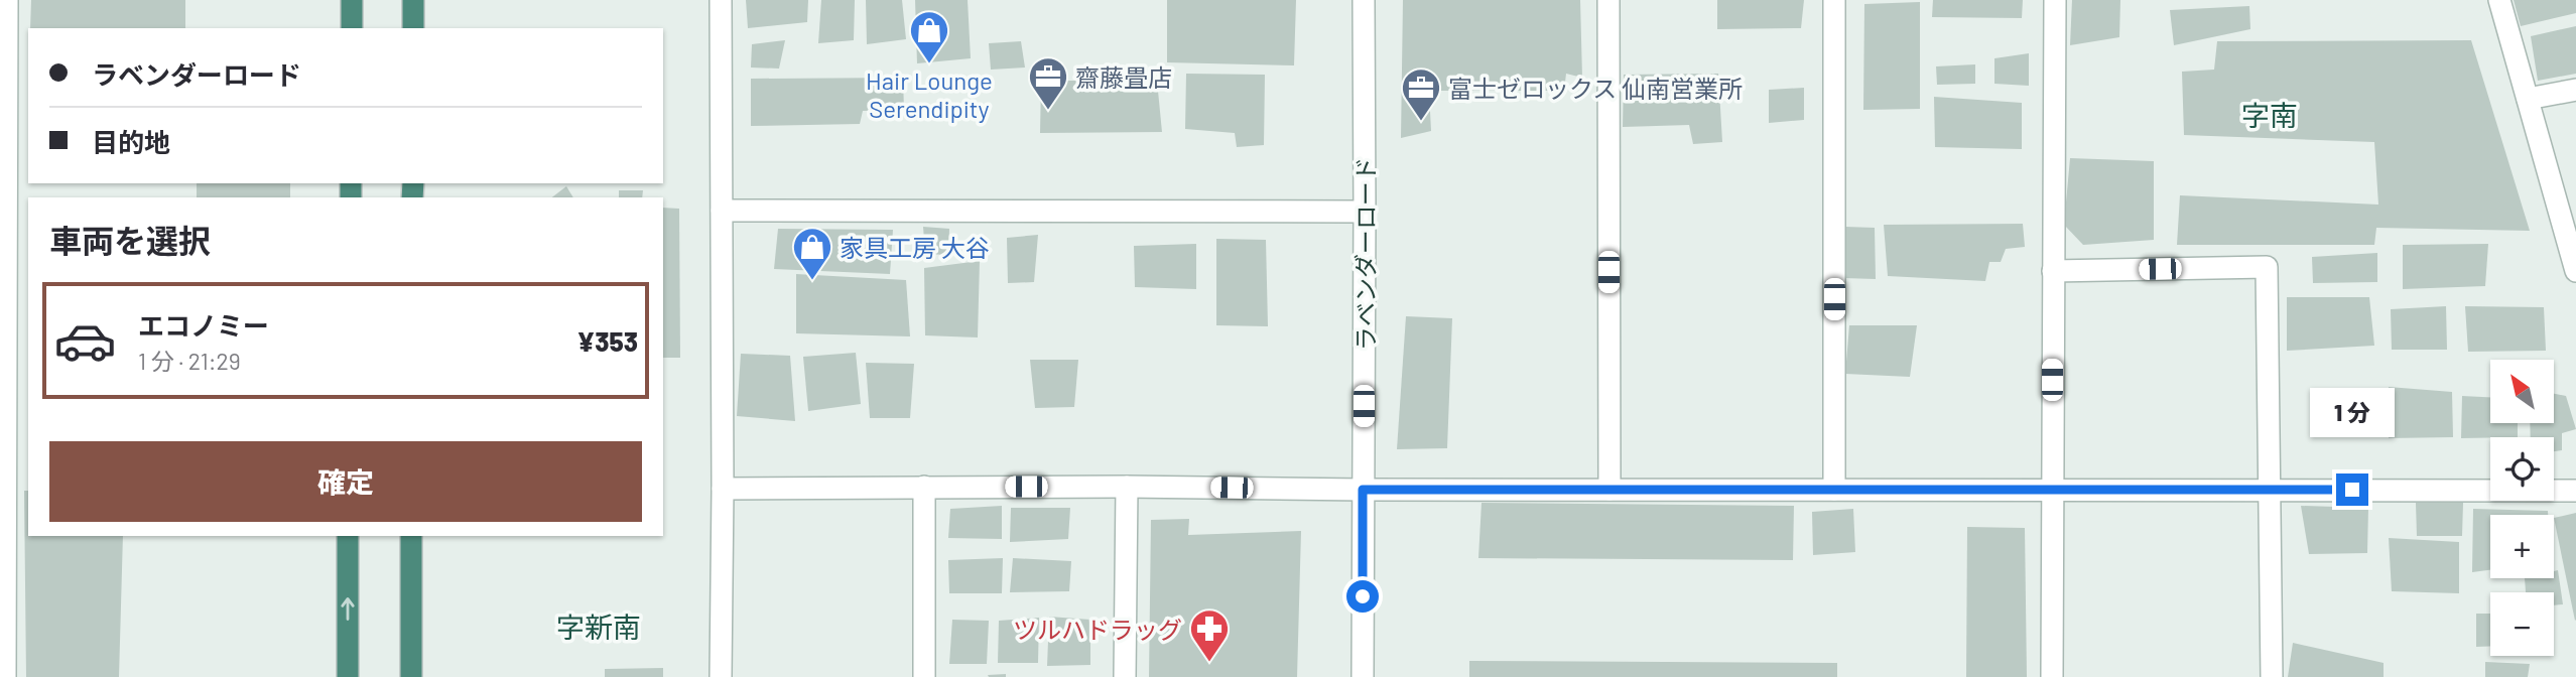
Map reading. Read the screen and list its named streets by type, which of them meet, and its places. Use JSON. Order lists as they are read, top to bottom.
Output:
{
  "streets": {
    "street": ["ラベンダーロード"]
  },
  "districts": ["字南", "字新南"],
  "places": {
    "shop": ["Hair Lounge Serendipity", "家具工房 大谷"],
    "office": ["齋藤畳店", "富士ゼロックス 仙南営業所"],
    "pharmacy": ["ツルハドラッグ"]
  },
  "north": "top left",
  "page": {
    "banner": ["ラベンダーロード", "目的地"],
    "heading": "車両を選択",
    "list": [
      {
        "name": "エコノミー",
        "note": "1 分 · 21:29",
        "value": "¥353"
      }
    ],
    "map_buttons": ["+", "−"],
    "bubble": "1 分",
    "buttons": "確定"
  }
}
